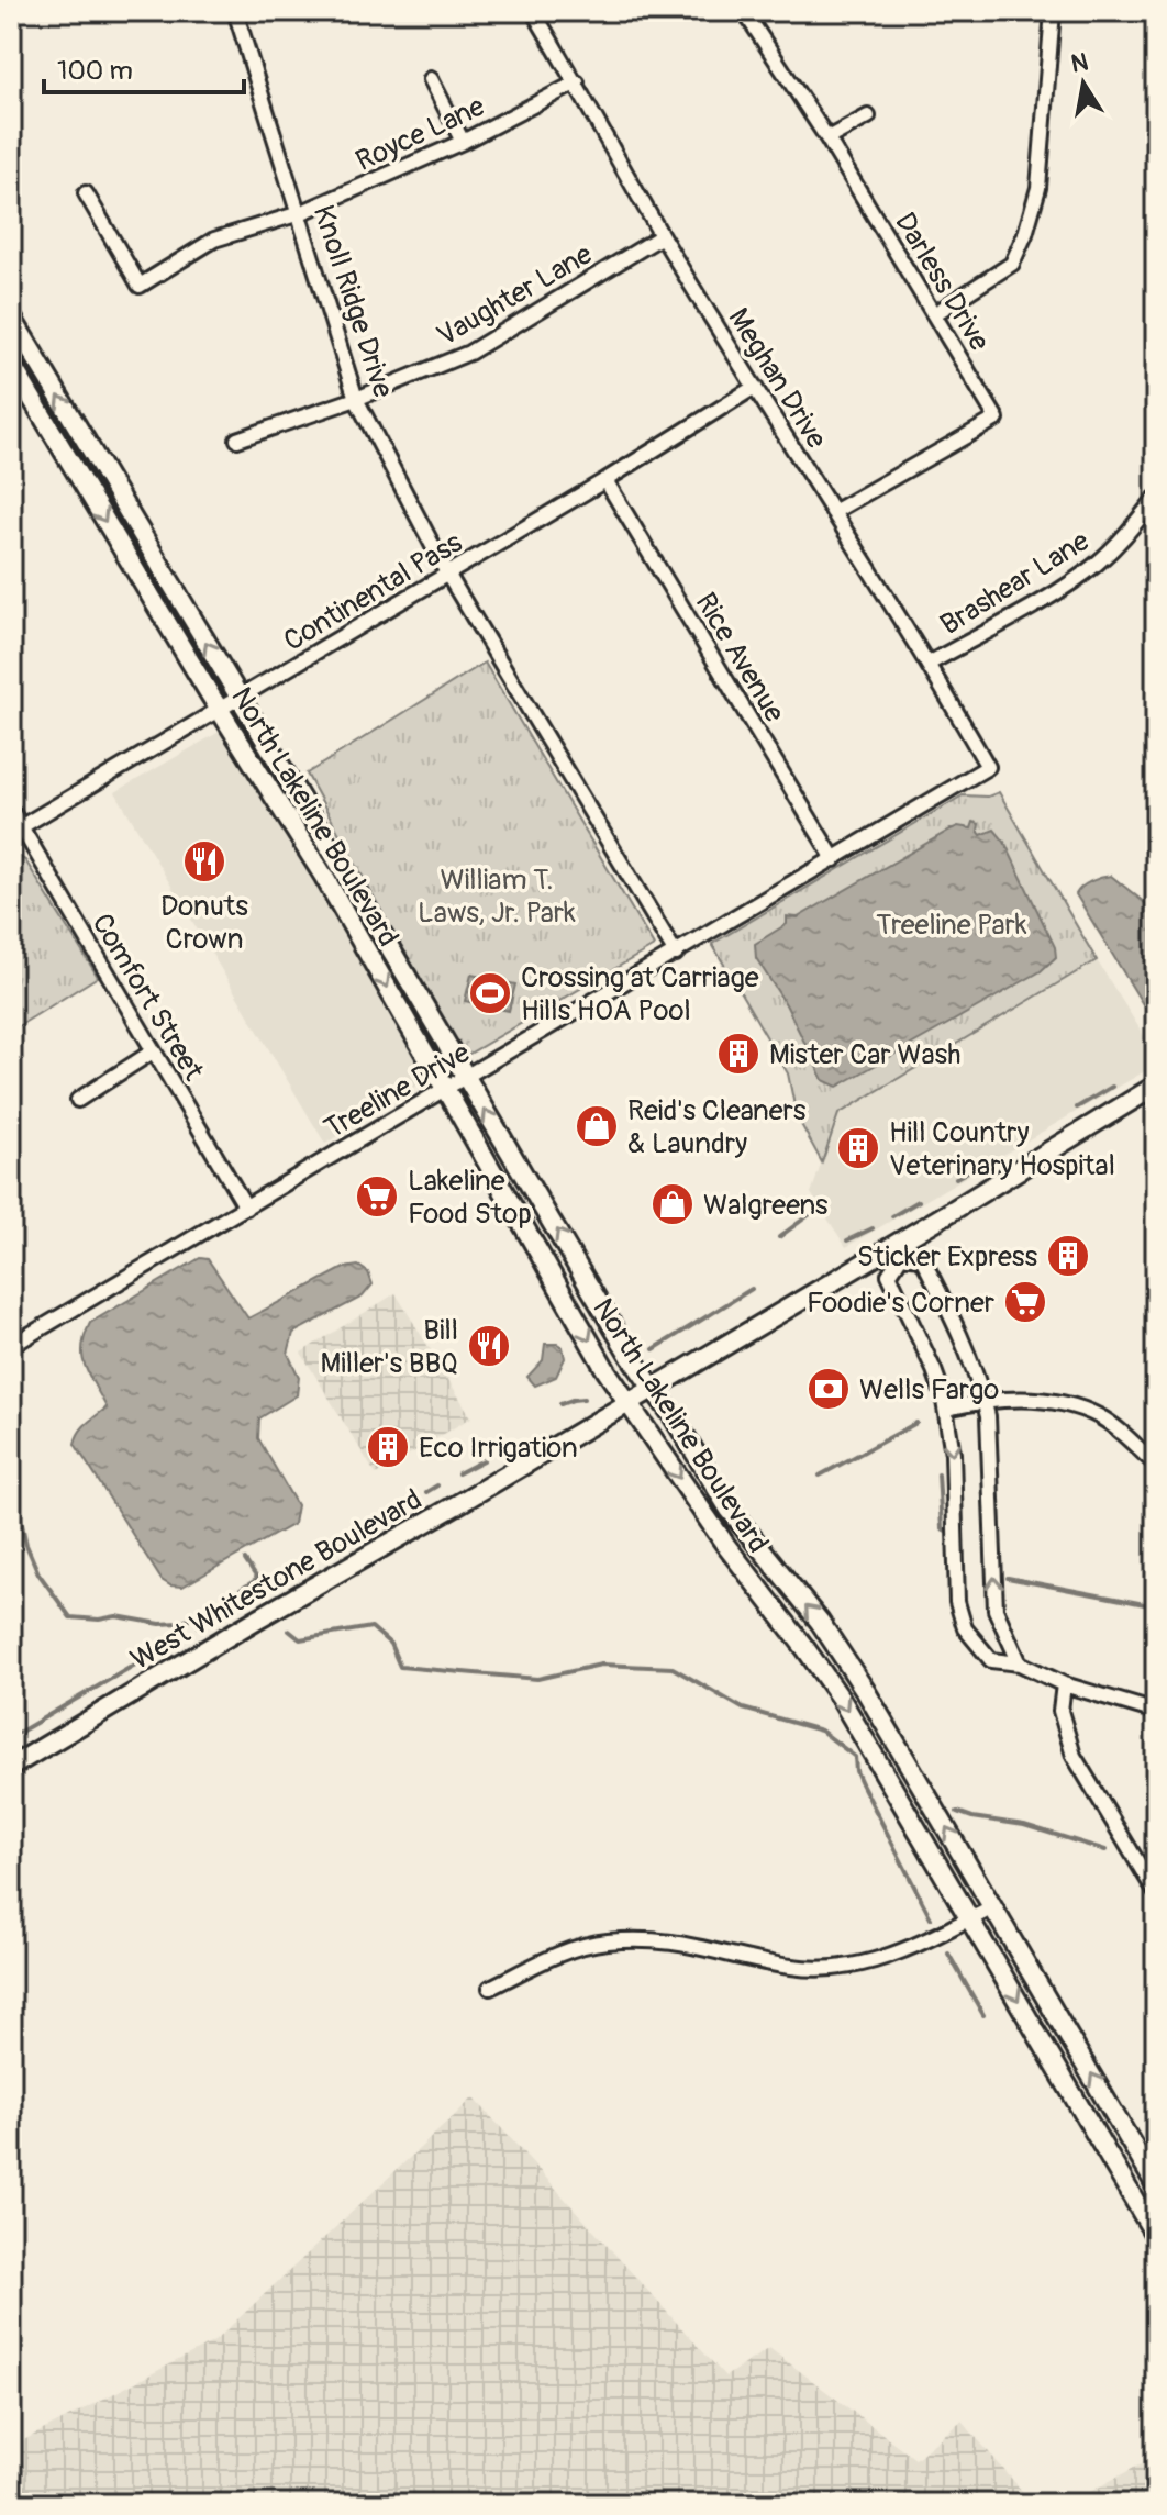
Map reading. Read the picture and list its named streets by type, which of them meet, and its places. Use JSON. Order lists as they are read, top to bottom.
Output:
{
  "streets": {
    "main road": ["North Lakeline Boulevard", "West Whitestone Boulevard"],
    "street": [
      "Royce Lane",
      "Darless Drive",
      "Vaughter Lane",
      "Knoll Ridge Drive",
      "Meghan Drive",
      "Brashear Lane",
      "Continental Pass",
      "Rice Avenue",
      "Comfort Street",
      "Treeline Drive"
    ]
  },
  "crossings": [
    ["Royce Lane", "Knoll Ridge Drive"],
    ["Royce Lane", "Meghan Drive"],
    ["Darless Drive", "Meghan Drive"],
    ["Vaughter Lane", "Knoll Ridge Drive"],
    ["Vaughter Lane", "Meghan Drive"],
    ["Knoll Ridge Drive", "Continental Pass"],
    ["Knoll Ridge Drive", "Treeline Drive"],
    ["Meghan Drive", "Brashear Lane"],
    ["Meghan Drive", "Continental Pass"],
    ["Meghan Drive", "Treeline Drive"],
    ["Continental Pass", "Rice Avenue"],
    ["Continental Pass", "North Lakeline Boulevard"],
    ["Continental Pass", "Comfort Street"],
    ["Rice Avenue", "Treeline Drive"],
    ["North Lakeline Boulevard", "Treeline Drive"],
    ["North Lakeline Boulevard", "West Whitestone Boulevard"],
    ["Comfort Street", "Treeline Drive"]
  ],
  "parks": ["William T. Laws, Jr. Park", "Treeline Park"],
  "places": {
    "restaurant": ["Donuts Crown", "Bill Miller's BBQ"],
    "sports": ["Crossing at Carriage Hills HOA Pool"],
    "building": [
      "Mister Car Wash",
      "Hill Country Veterinary Hospital",
      "Sticker Express",
      "Eco Irrigation"
    ],
    "shop": ["Reid's Cleaners & Laundry", "Walgreens"],
    "supermarket": ["Lakeline Food Stop", "Foodie's Corner"],
    "bank": ["Wells Fargo"]
  },
  "scale_bar": "100 m",
  "north": "top"
}
